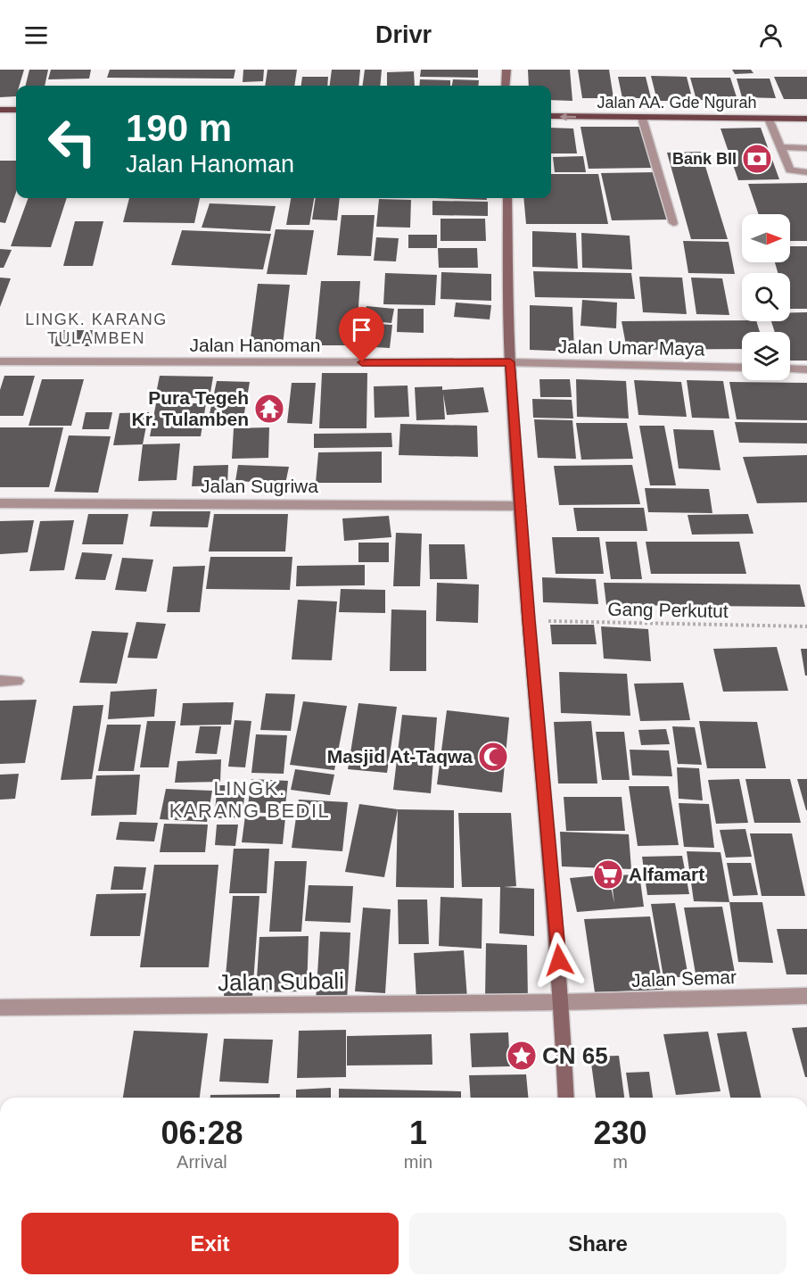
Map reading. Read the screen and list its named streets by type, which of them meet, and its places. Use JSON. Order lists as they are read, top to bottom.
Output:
{
  "streets": {
    "main road": ["Jalan AA. Gde Ngurah"],
    "street": [
      "Jalan Hanoman",
      "Jalan Umar Maya",
      "Jalan Sugriwa",
      "Jalan Semar",
      "Jalan Subali"
    ],
    "path": ["Gang Perkutut"]
  },
  "crossings": [
    ["Jalan Hanoman", "Jalan Umar Maya"],
    ["Jalan Semar", "Jalan Subali"]
  ],
  "one_way": ["Jalan AA. Gde Ngurah"],
  "districts": ["LINGK. KARANG TULAMBEN", "LINGK. KARANG BEDIL"],
  "places": {
    "bank": ["Bank BII"],
    "temple": ["Pura Tegeh Kr. Tulamben"],
    "mosque": ["Masjid At-Taqwa"],
    "supermarket": ["Alfamart"],
    "place": ["CN 65"]
  },
  "north": "right",
  "page": {
    "header": "Drivr",
    "turn": ["190 m", "Jalan Hanoman"],
    "eta": [
      "06:28",
      "Arrival",
      "1",
      "min",
      "230",
      "m"
    ],
    "buttons": ["Exit", "Share"]
  }
}
